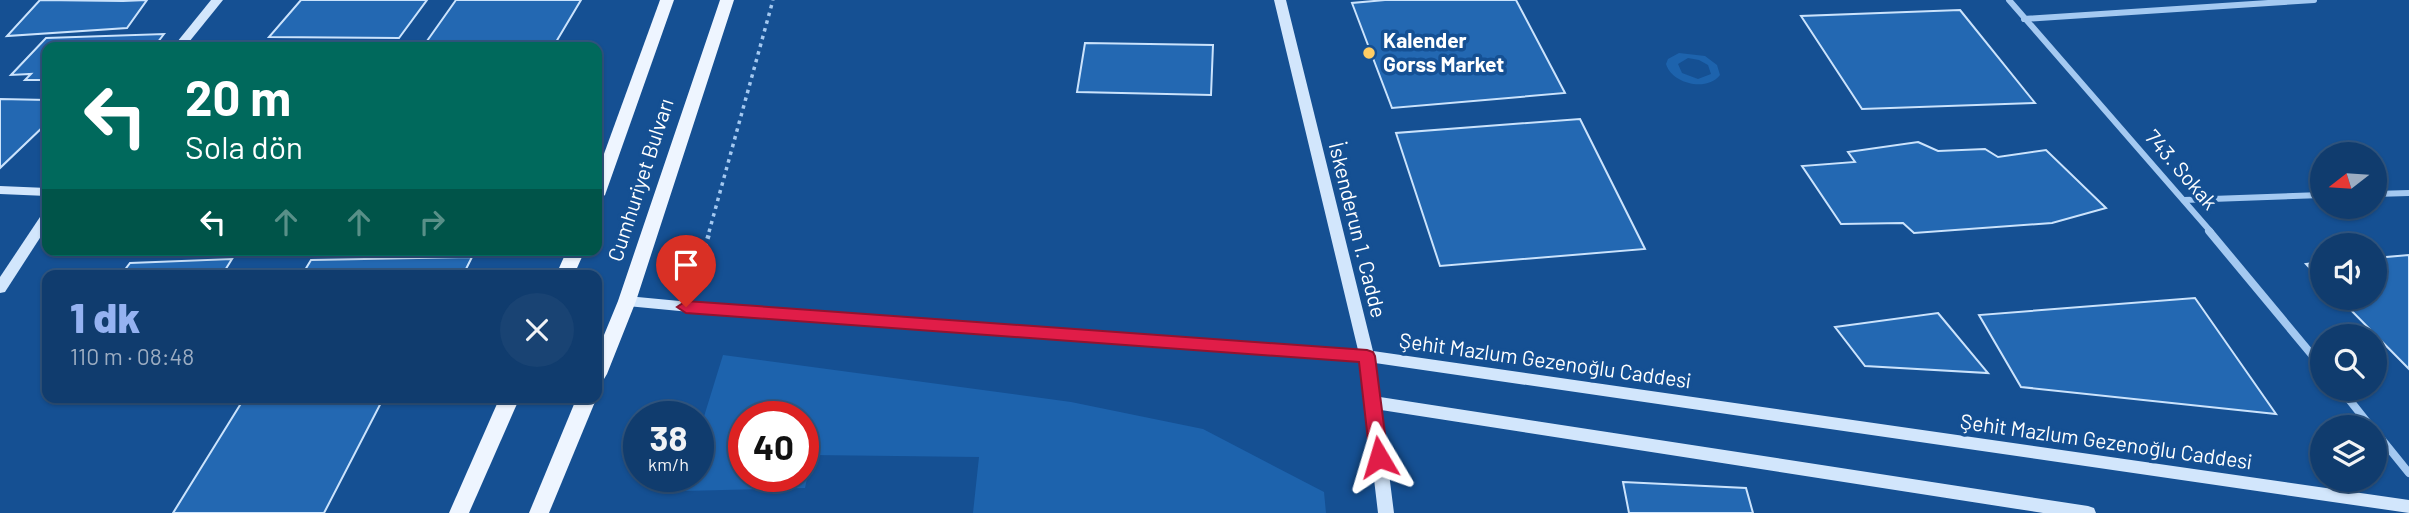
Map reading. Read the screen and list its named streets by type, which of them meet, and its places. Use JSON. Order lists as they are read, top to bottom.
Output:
{
  "streets": {
    "main road": ["Cumhuriyet Bulvarı"],
    "street": ["743. Sokak", "İskenderun 1. Cadde", "Şehit Mazlum Gezenoğlu Caddesi"]
  },
  "crossings": [
    ["Cumhuriyet Bulvarı", "Şehit Mazlum Gezenoğlu Caddesi"],
    ["İskenderun 1. Cadde", "Şehit Mazlum Gezenoğlu Caddesi"]
  ],
  "places": ["Kalender Gorss Market"],
  "north": "left",
  "page": {
    "turn": ["20 m", "Sola dön"],
    "heading": ["1 dk", "110 m · 08:48"],
    "speed": "38 km/h",
    "limit": "40"
  }
}
